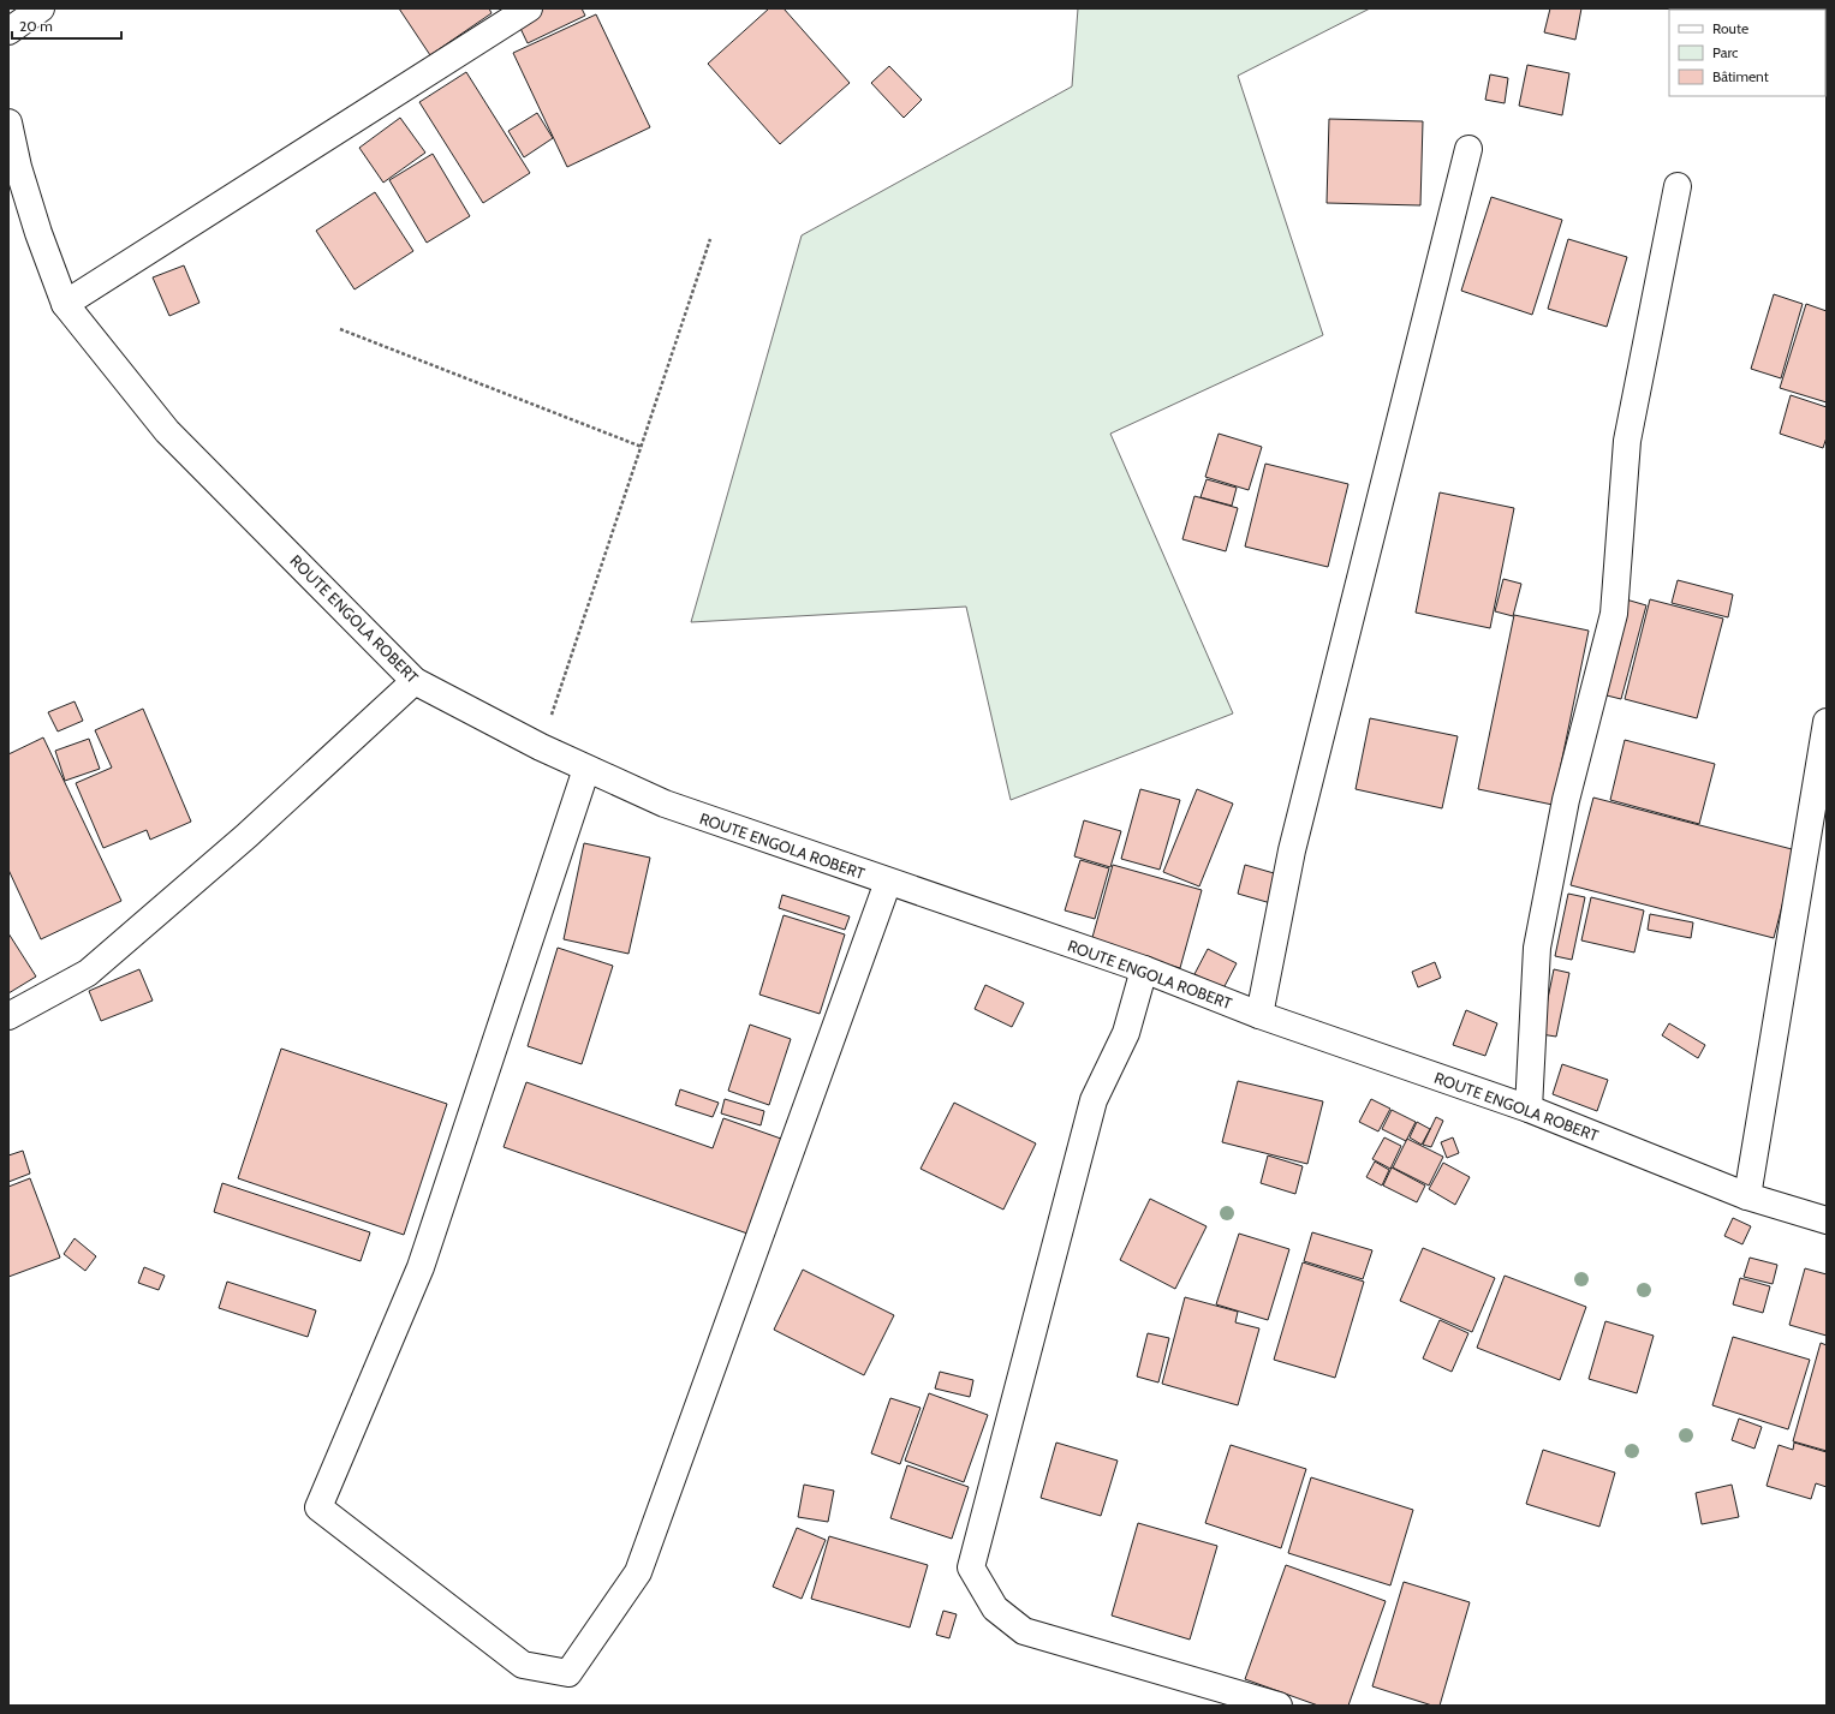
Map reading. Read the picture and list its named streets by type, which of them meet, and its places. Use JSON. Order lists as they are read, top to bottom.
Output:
{
  "streets": {
    "street": ["ROUTE ENGOLA ROBERT"]
  },
  "legend": ["Route", "Parc", "Bâtiment"],
  "scale_bar": "20 m"
}
